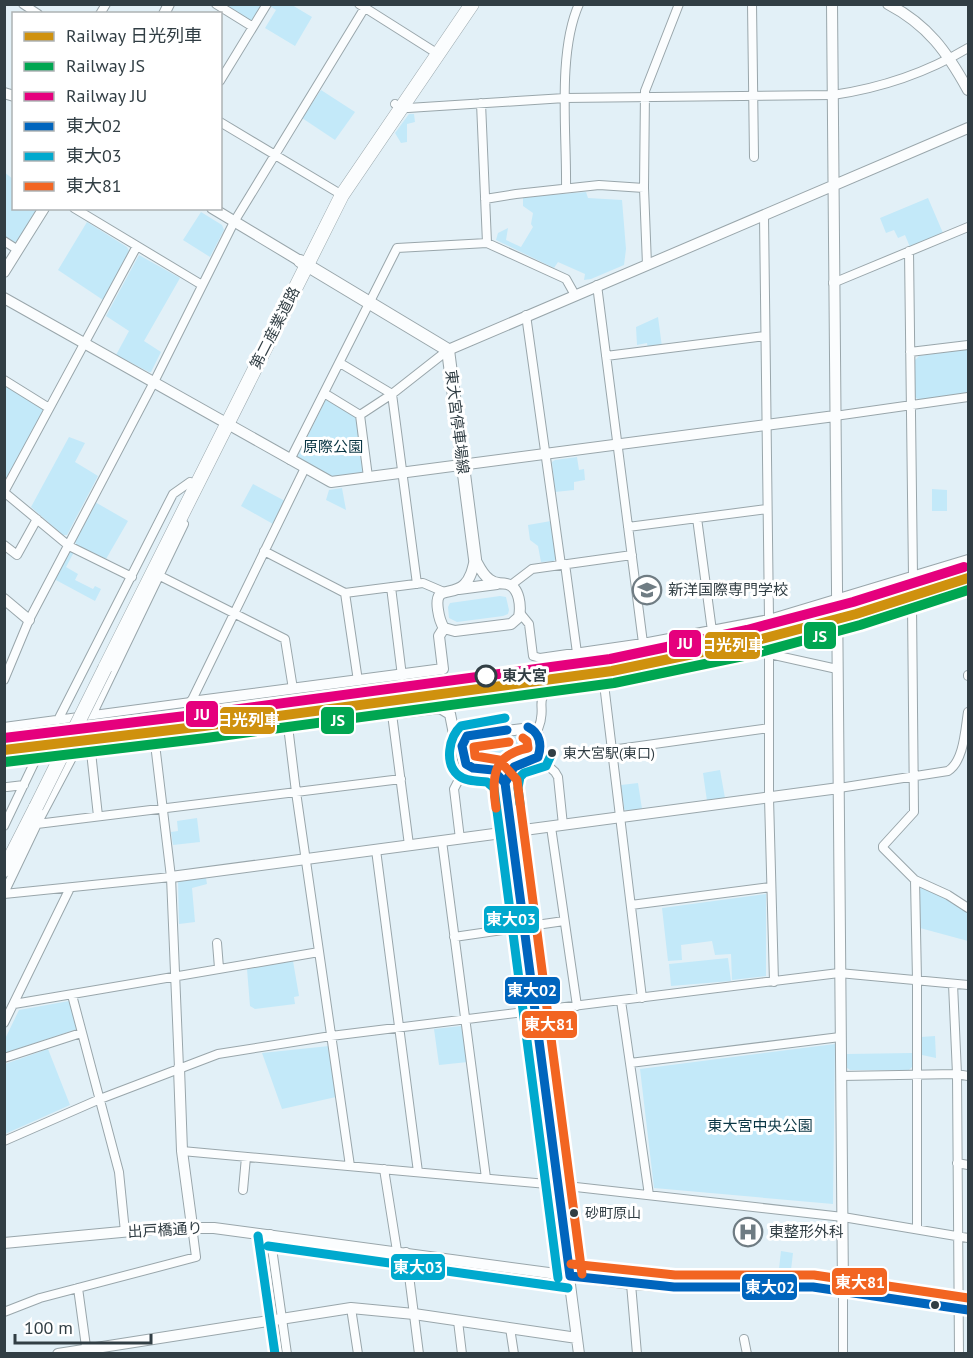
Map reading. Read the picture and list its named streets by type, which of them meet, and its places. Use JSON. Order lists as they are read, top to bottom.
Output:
{
  "streets": {
    "main road": ["第二産業道路", "東大宮停車場線"],
    "street": ["出戸橋通り"]
  },
  "crossings": [
    ["第二産業道路", "東大宮停車場線"]
  ],
  "parks": ["原際公園", "東大宮中央公園"],
  "places": {
    "school or university": ["新洋国際専門学校"],
    "other": ["東大宮", "東大宮駅(東口)", "砂町原山"],
    "hospital": ["東整形外科"]
  },
  "lines": [
    "rail line JU",
    "rail line 日光列車",
    "rail line JS",
    "transit line 東大03",
    "transit line 東大02",
    "transit line 東大81"
  ],
  "legend": [
    "Railway 日光列車",
    "Railway JS",
    "Railway JU",
    "東大02",
    "東大03",
    "東大81"
  ],
  "scale_bar": "100 m"
}
